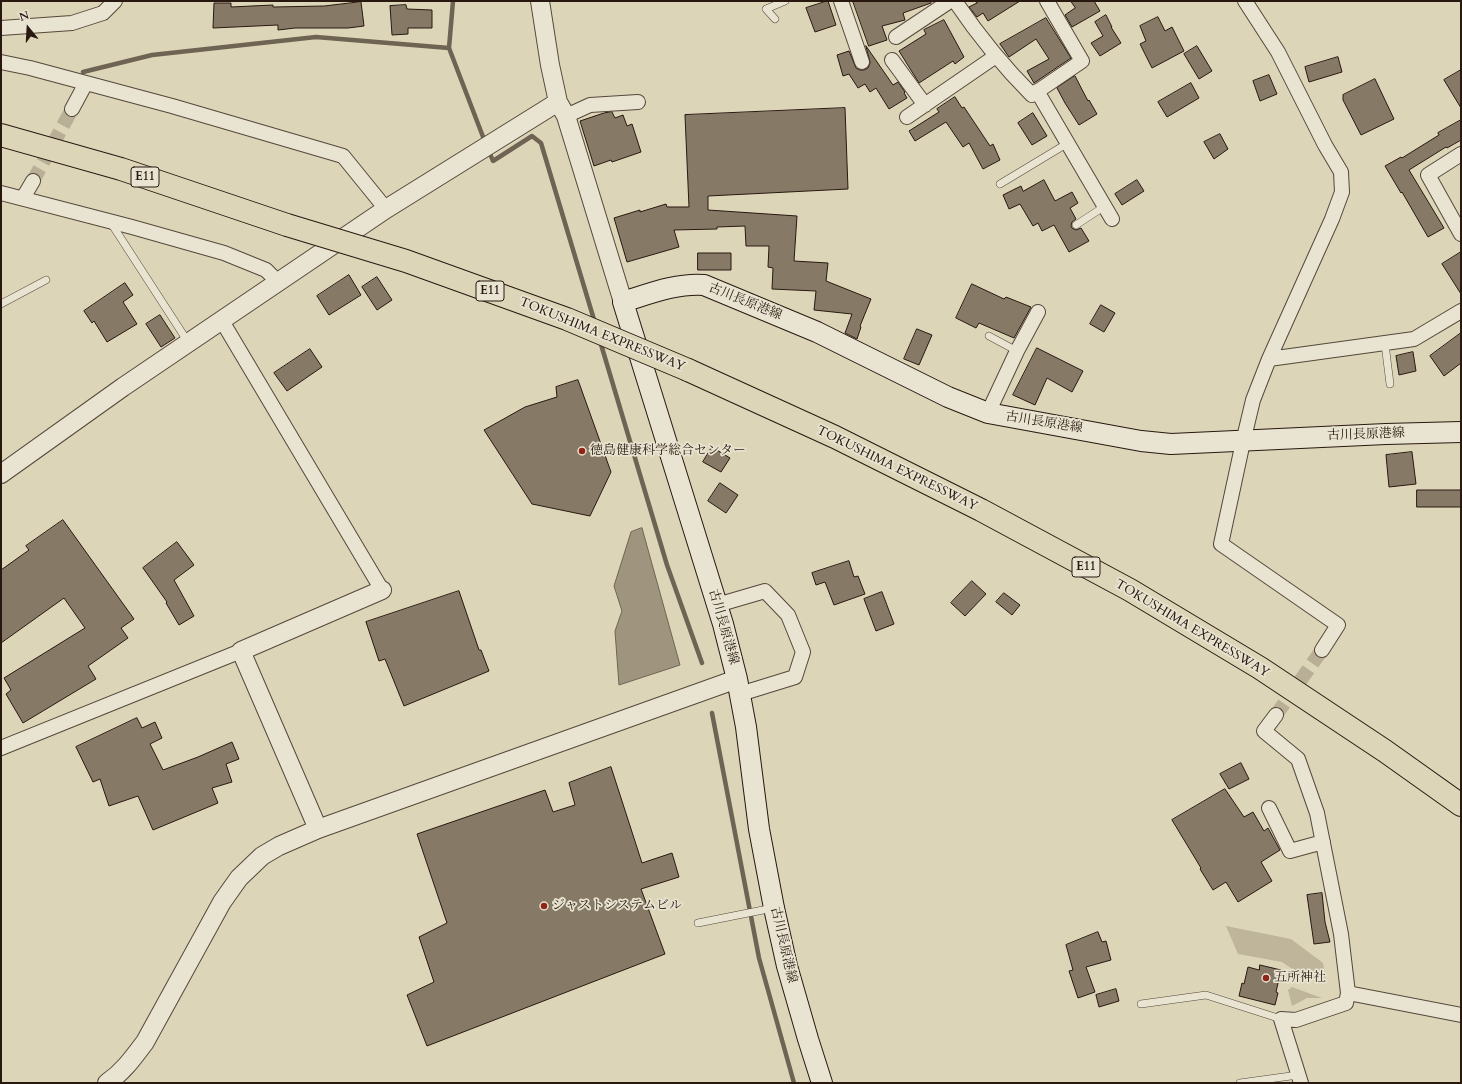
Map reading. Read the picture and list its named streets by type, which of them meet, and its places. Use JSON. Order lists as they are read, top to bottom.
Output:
{
  "streets": {
    "highway": ["E11", "TOKUSHIMA EXPRESSWAY"],
    "main road": ["古川長原港線"]
  },
  "places": ["徳島健康科学総合センター", "ジャストシステムビル", "五所神社"],
  "north": "top"
}
